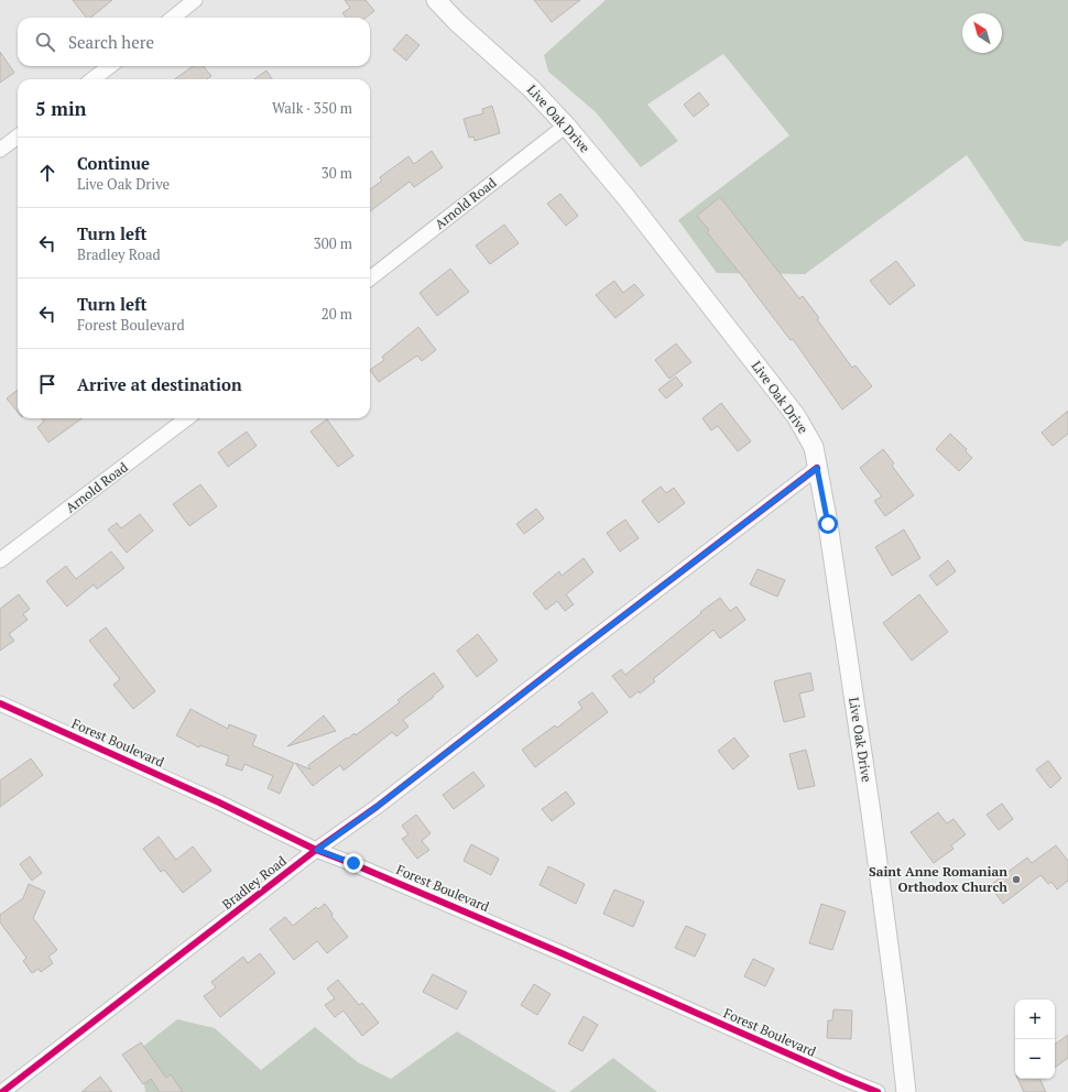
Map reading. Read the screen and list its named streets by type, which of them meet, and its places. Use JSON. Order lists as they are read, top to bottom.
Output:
{
  "streets": {
    "main road": ["Live Oak Drive"],
    "street": ["Arnold Road", "Forest Boulevard", "Bradley Road"]
  },
  "crossings": [
    ["Live Oak Drive", "Arnold Road"],
    ["Live Oak Drive", "Bradley Road"],
    ["Forest Boulevard", "Bradley Road"]
  ],
  "places": ["Saint Anne Romanian Orthodox Church"],
  "north": "top left",
  "page": {
    "search": "Search here",
    "heading": ["5 min", "Walk · 350 m"],
    "list": [
      ["Continue", "Live Oak Drive", "30 m"],
      ["Turn left", "Bradley Road", "300 m"],
      ["Turn left", "Forest Boulevard", "20 m"],
      "Arrive at destination"
    ],
    "map_buttons": ["+", "−"]
  }
}
